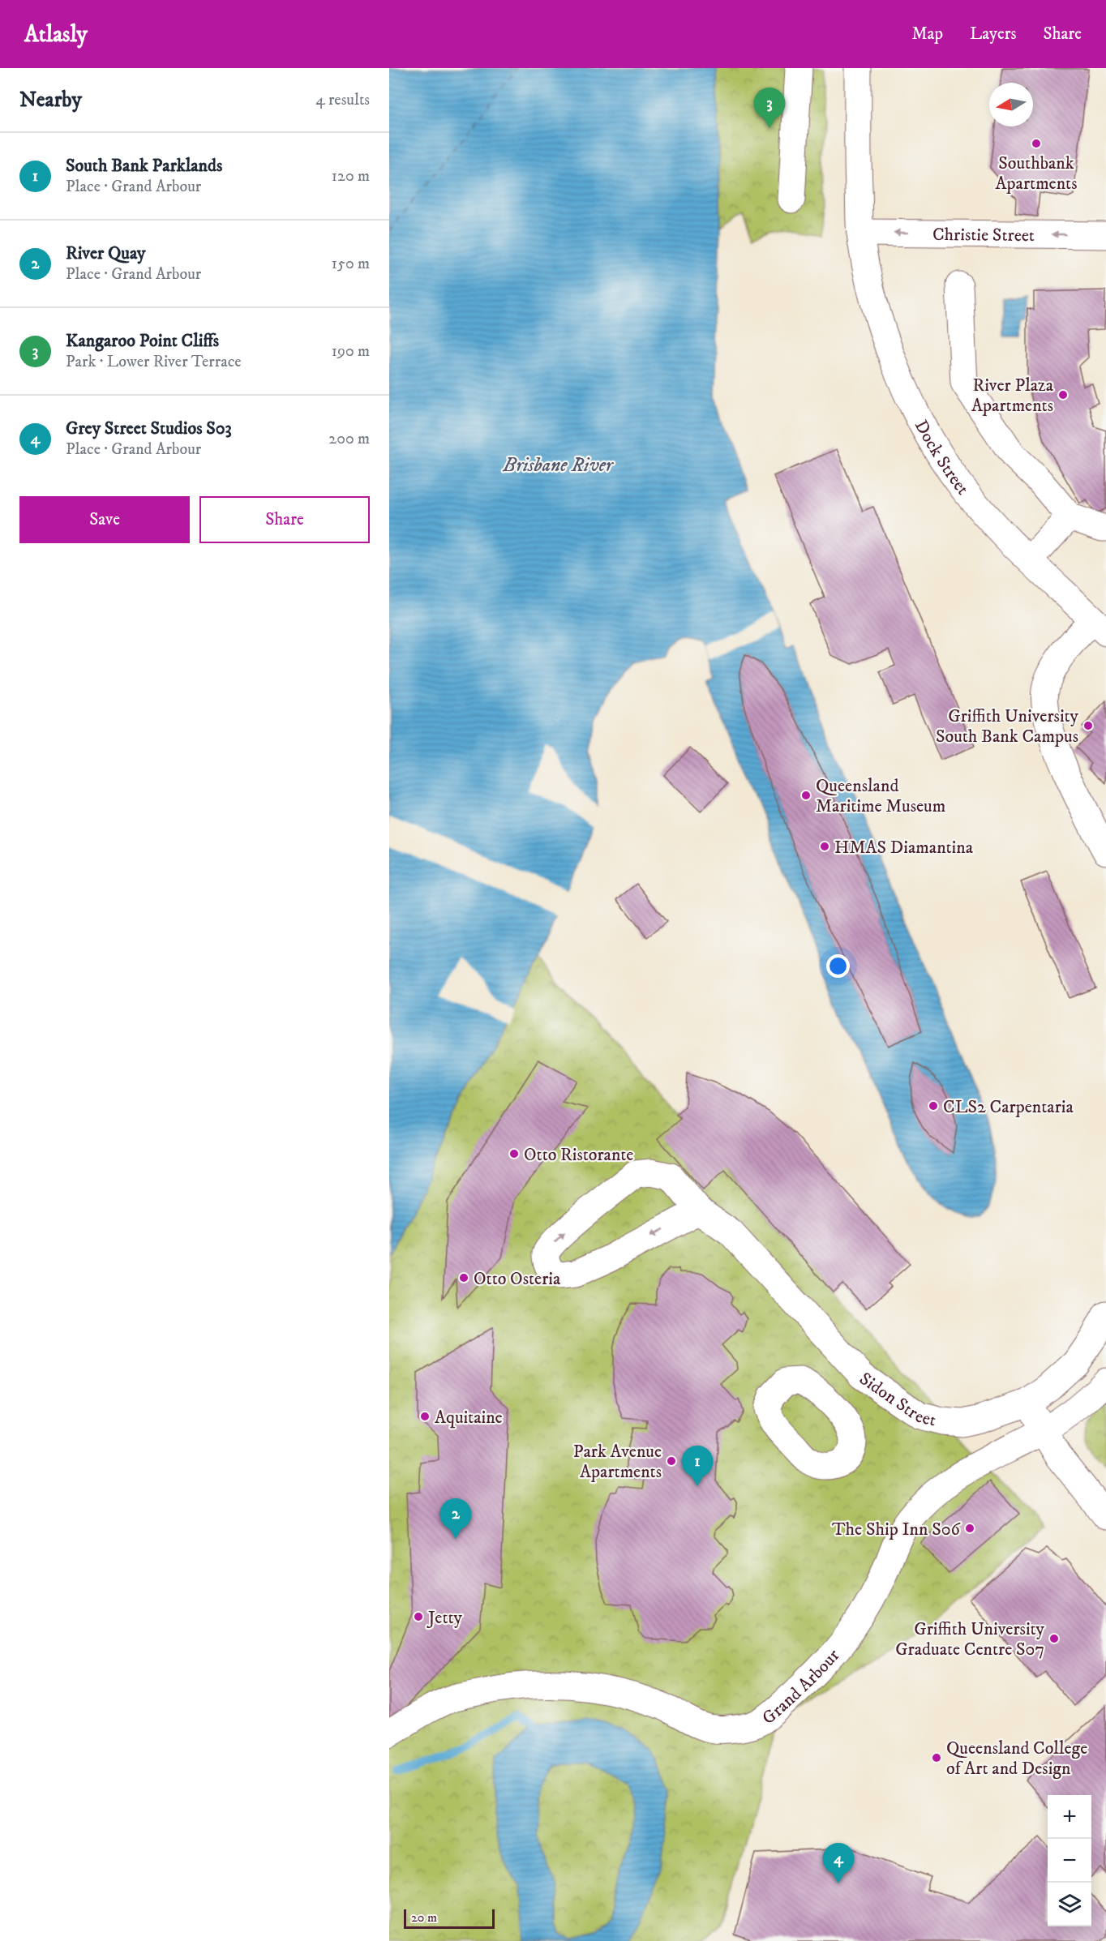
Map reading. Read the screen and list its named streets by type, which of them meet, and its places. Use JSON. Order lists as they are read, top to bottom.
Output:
{
  "streets": {
    "street": [
      "Christie Street",
      "Dock Street",
      "Sidon Street",
      "Grand Arbour"
    ]
  },
  "crossings": [
    ["Christie Street", "Dock Street"]
  ],
  "one_way": ["Christie Street"],
  "water": ["Brisbane River"],
  "places": [
    "Southbank Apartments",
    "River Plaza Apartments",
    "Griffith University South Bank Campus",
    "Queensland Maritime Museum",
    "HMAS Diamantina",
    "CLS2 Carpentaria",
    "Otto Ristorante",
    "Otto Osteria",
    "Aquitaine",
    "Park Avenue Apartments",
    "The Ship Inn S06",
    "Jetty",
    "Griffith University Graduate Centre S07",
    "Queensland College of Art and Design"
  ],
  "scale_bar": "20 m",
  "north": "left",
  "page": {
    "header": "Atlasly",
    "nav": ["Map", "Layers", "Share"],
    "heading": ["Nearby", "4 results"],
    "pins": [
      "3",
      "1",
      "2",
      "4"
    ],
    "list": [
      {
        "mark": "1",
        "name": "South Bank Parklands",
        "note": "Place · Grand Arbour",
        "value": "120 m"
      },
      {
        "mark": "2",
        "name": "River Quay",
        "note": "Place · Grand Arbour",
        "value": "150 m"
      },
      {
        "mark": "3",
        "name": "Kangaroo Point Cliffs",
        "note": "Park · Lower River Terrace",
        "value": "190 m"
      },
      {
        "mark": "4",
        "name": "Grey Street Studios S03",
        "note": "Place · Grand Arbour",
        "value": "200 m"
      }
    ],
    "buttons": ["Save", "Share"],
    "map_buttons": ["+", "−"],
    "scale": "20 m"
  }
}
